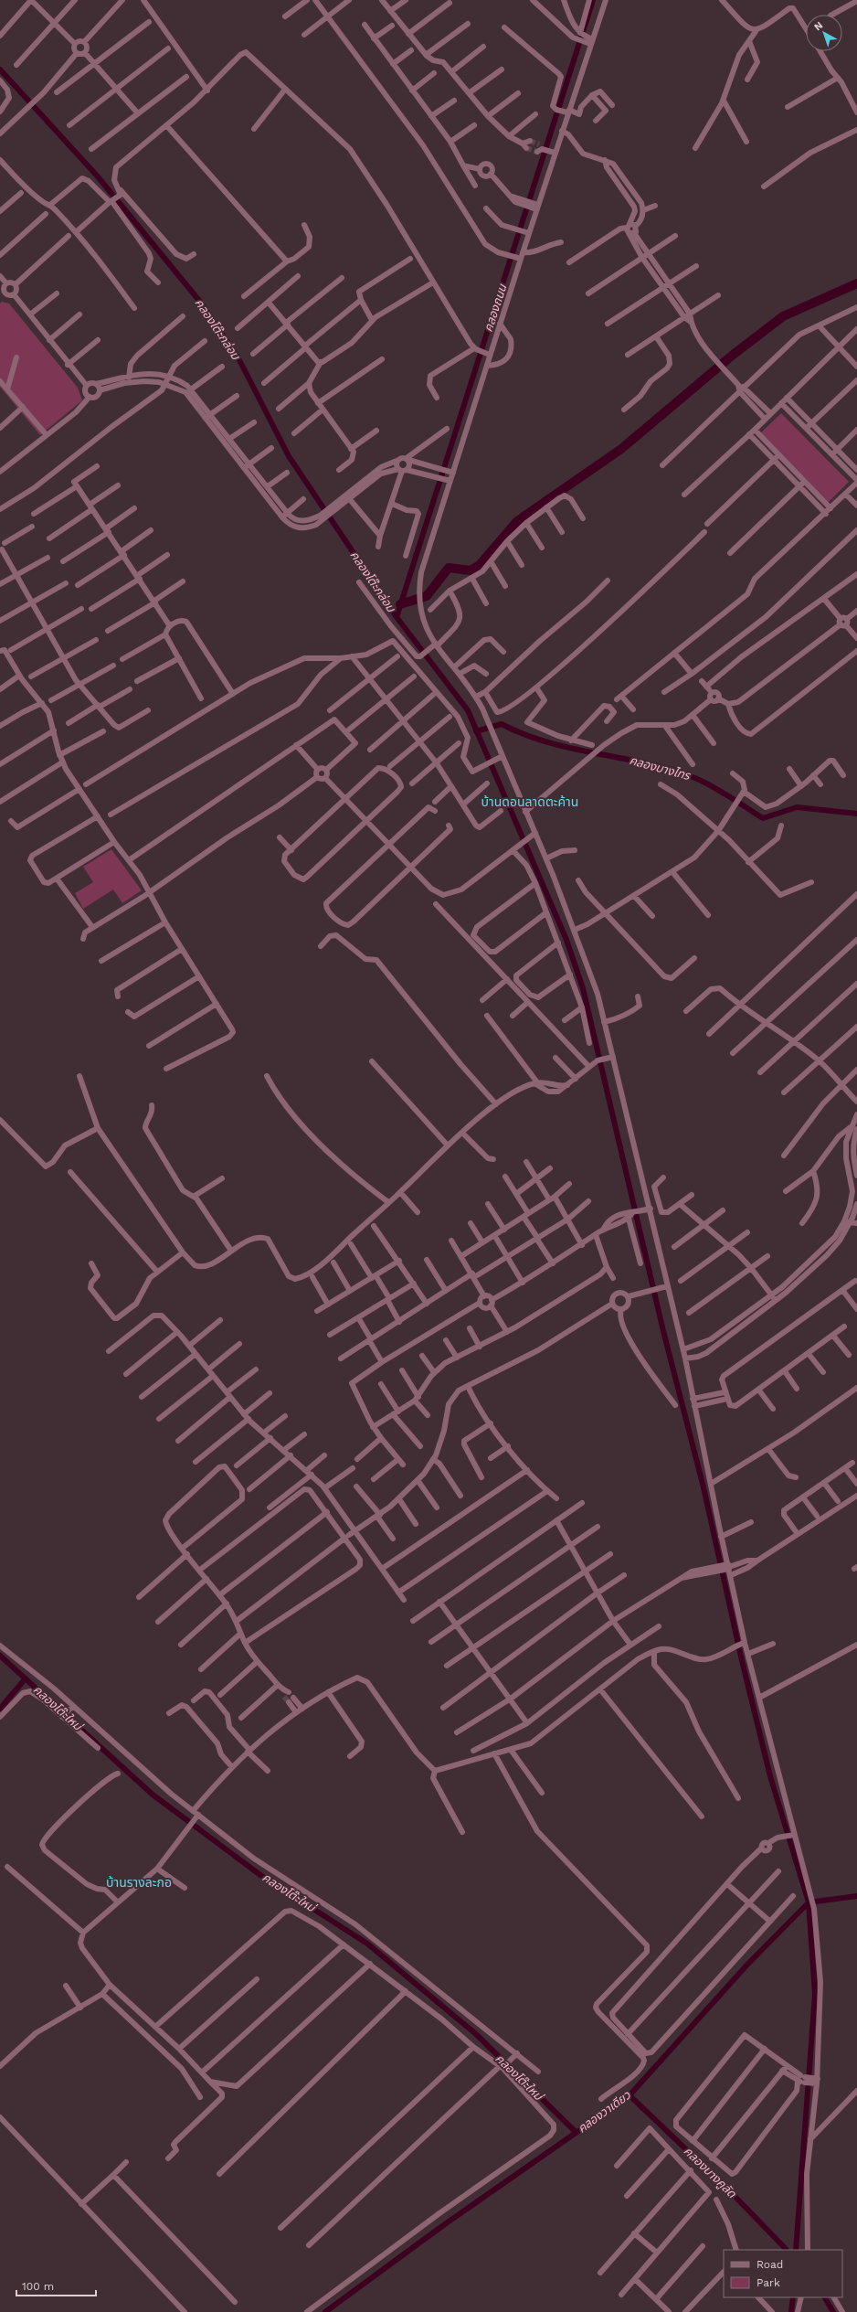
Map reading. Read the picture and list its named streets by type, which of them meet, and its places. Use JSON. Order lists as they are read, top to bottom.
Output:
{
  "districts": ["บ้านดอนลาดตะค้าน", "บ้านรางละกอ"],
  "water": [
    "คลองถนน",
    "คลองโต๊ะกล่อม",
    "คลองบางไทร",
    "คลองโต๊ะใหม่",
    "คลองวาเดียว",
    "คลองบางคูลัด"
  ],
  "legend": ["Road", "Park"],
  "scale_bar": "100 m",
  "north": "top left"
}
